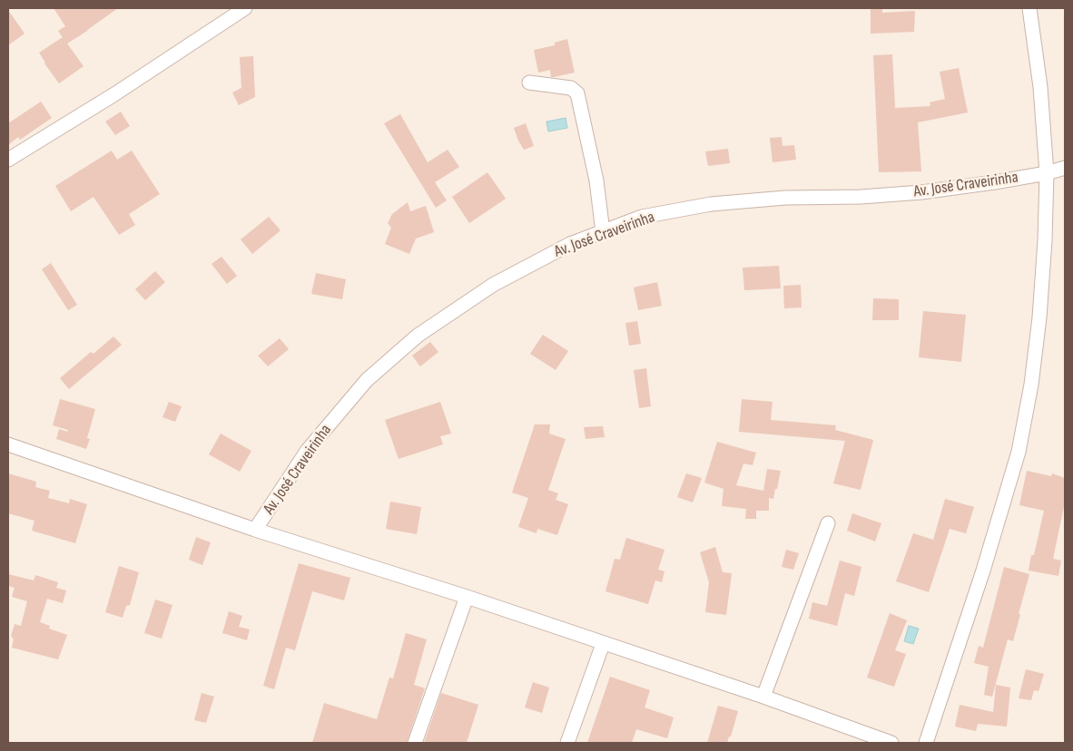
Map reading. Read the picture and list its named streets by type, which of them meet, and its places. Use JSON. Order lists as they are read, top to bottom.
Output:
{
  "streets": {
    "street": ["Av. José Craveirinha"]
  }
}
